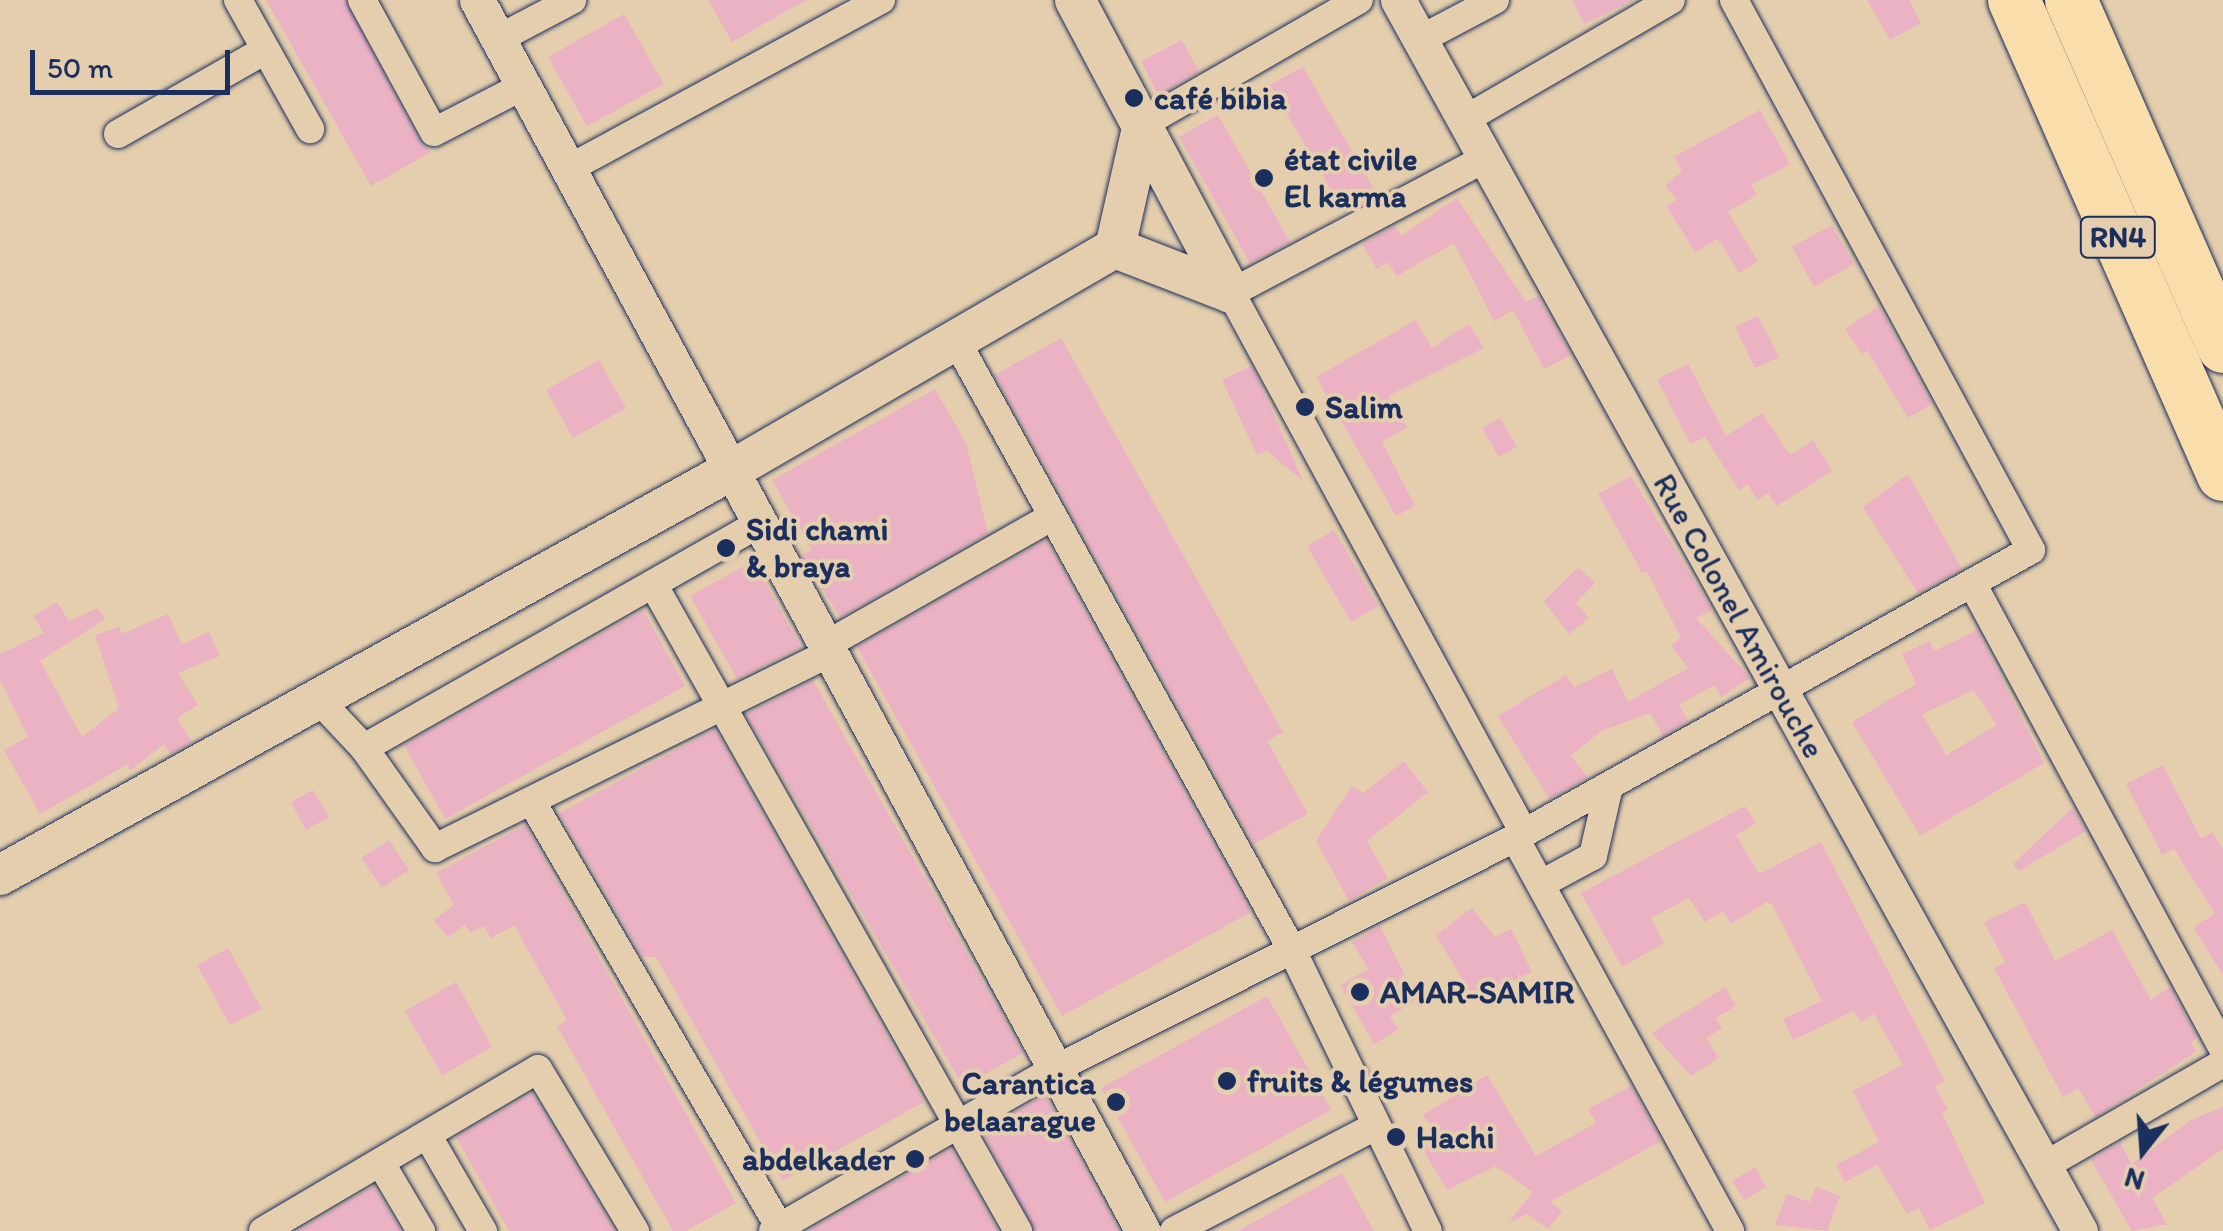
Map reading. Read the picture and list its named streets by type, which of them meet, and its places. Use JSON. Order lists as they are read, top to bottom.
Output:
{
  "streets": {
    "highway": ["RN4"],
    "street": ["Rue Colonel Amirouche"]
  },
  "places": [
    "café bibia",
    "état civile El karma",
    "Salim",
    "Sidi chami & braya",
    "AMAR-SAMIR",
    "fruits & légumes",
    "Carantica belaarague",
    "Hachi",
    "abdelkader"
  ],
  "scale_bar": "50 m",
  "north": "bottom"
}
